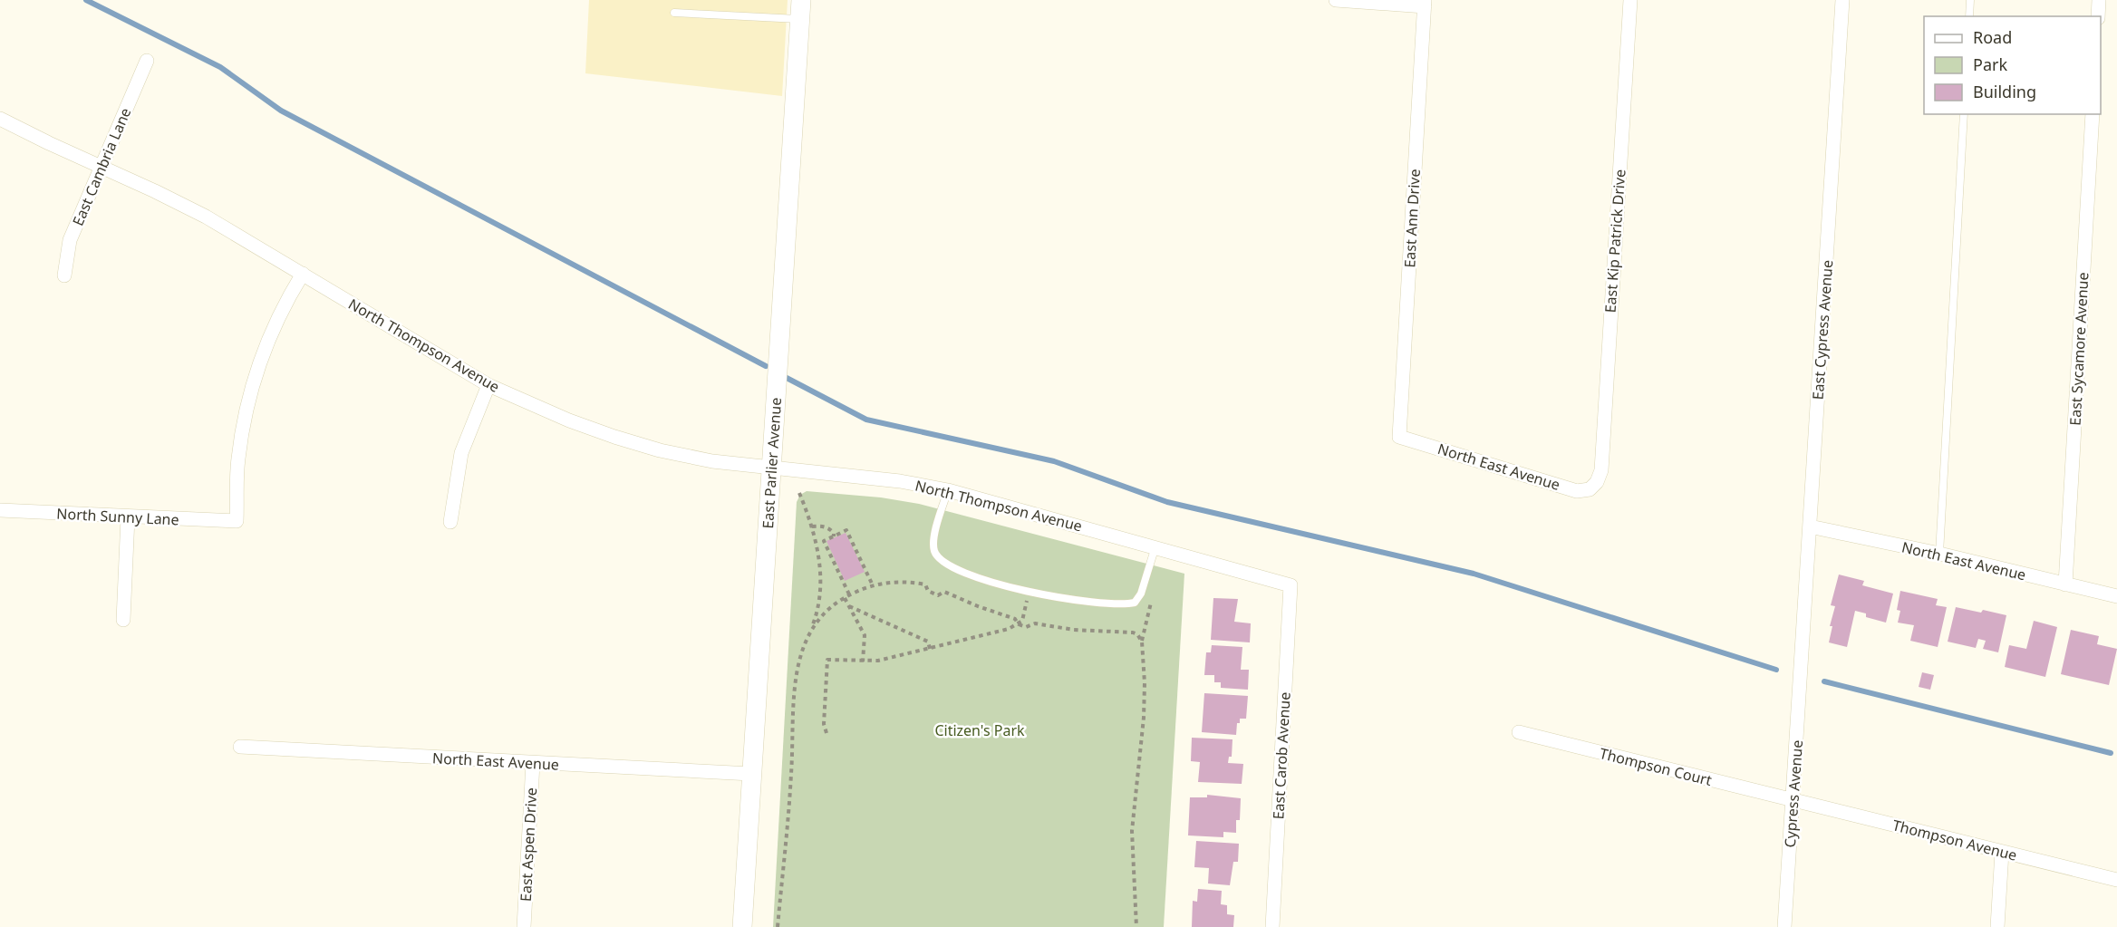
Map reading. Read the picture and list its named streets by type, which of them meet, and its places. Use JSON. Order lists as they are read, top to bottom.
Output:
{
  "streets": {
    "street": [
      "East Cambria Lane",
      "East Ann Drive",
      "East Kip Patrick Drive",
      "East Cypress Avenue",
      "North Thompson Avenue",
      "East Sycamore Avenue",
      "East Parlier Avenue",
      "North East Avenue",
      "North Sunny Lane",
      "East Carob Avenue",
      "Thompson Court",
      "Cypress Avenue",
      "Thompson Avenue",
      "East Aspen Drive"
    ]
  },
  "crossings": [
    ["East Cambria Lane", "North Thompson Avenue"],
    ["East Ann Drive", "North East Avenue"],
    ["East Kip Patrick Drive", "North East Avenue"],
    ["East Cypress Avenue", "North East Avenue"],
    ["East Cypress Avenue", "Cypress Avenue"],
    ["North Thompson Avenue", "East Parlier Avenue"],
    ["North Thompson Avenue", "North Sunny Lane"],
    ["North Thompson Avenue", "East Carob Avenue"],
    ["East Sycamore Avenue", "North East Avenue"],
    ["East Parlier Avenue", "North East Avenue"],
    ["North East Avenue", "East Aspen Drive"],
    ["Thompson Court", "Cypress Avenue"],
    ["Thompson Court", "Thompson Avenue"],
    ["Cypress Avenue", "Thompson Avenue"]
  ],
  "parks": ["Citizen's Park"],
  "legend": ["Road", "Park", "Building"]
}
